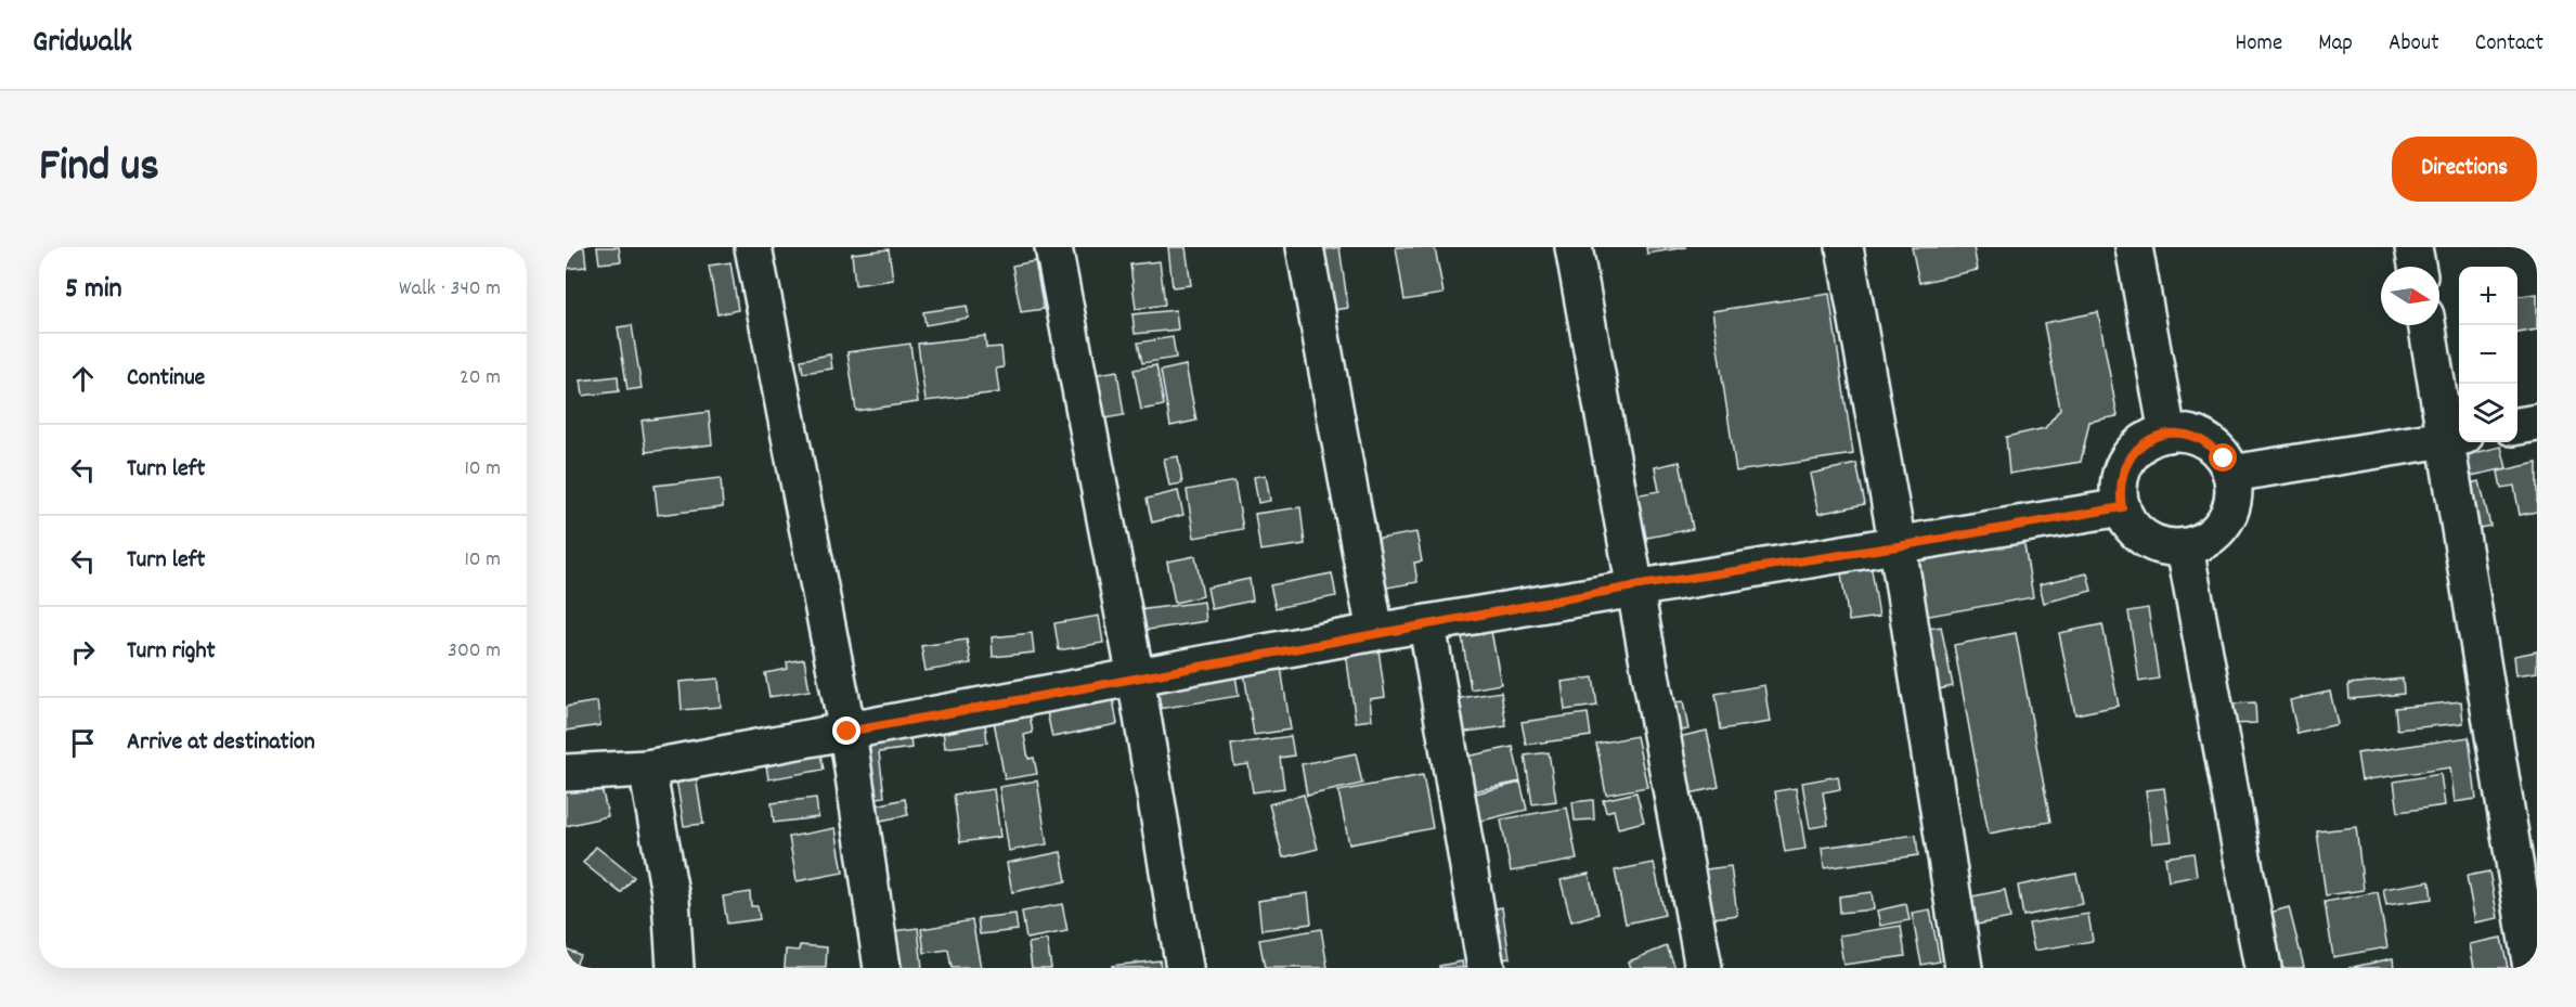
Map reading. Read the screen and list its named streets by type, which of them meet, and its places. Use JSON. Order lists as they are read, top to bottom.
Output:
{
  "north": "right",
  "page": {
    "header": "Gridwalk",
    "nav": [
      "Home",
      "Map",
      "About",
      "Contact"
    ],
    "title": "Find us",
    "buttons": "Directions",
    "heading": ["5 min", "Walk · 340 m"],
    "map_buttons": ["+", "−"],
    "list": [
      ["Continue", "20 m"],
      ["Turn left", "10 m"],
      ["Turn left", "10 m"],
      ["Turn right", "300 m"],
      "Arrive at destination"
    ]
  }
}
